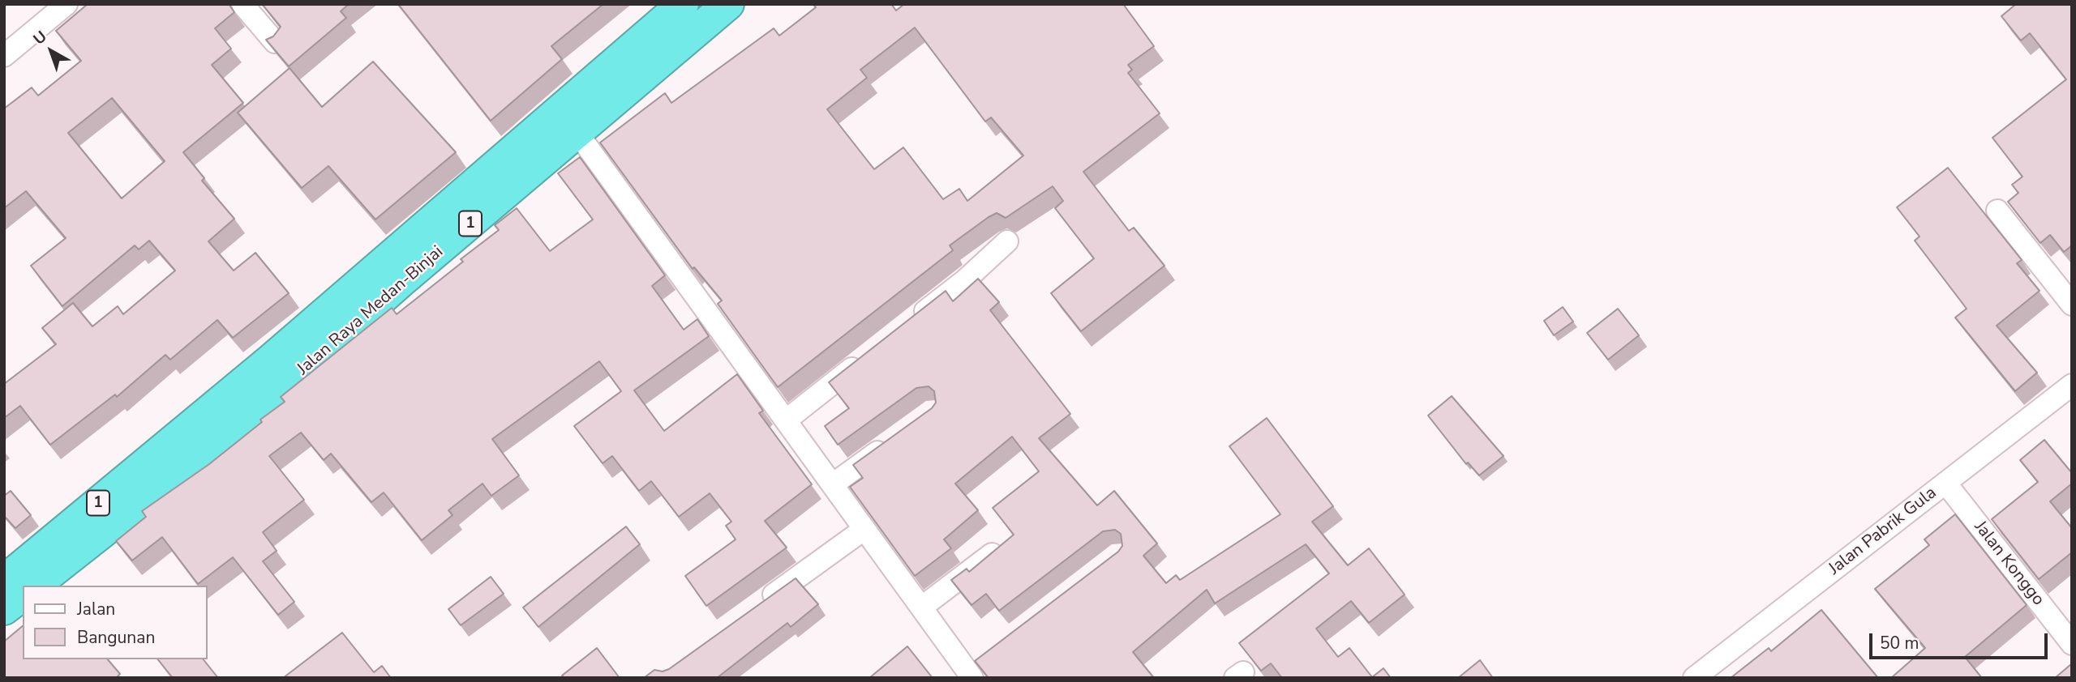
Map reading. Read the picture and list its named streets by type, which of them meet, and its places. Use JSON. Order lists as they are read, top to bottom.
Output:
{
  "streets": {
    "highway": ["1", "Jalan Raya Medan-Binjai"],
    "street": ["Jalan Pabrik Gula", "Jalan Konggo"]
  },
  "crossings": [
    ["Jalan Pabrik Gula", "Jalan Konggo"]
  ],
  "legend": ["Jalan", "Bangunan"],
  "scale_bar": "50 m",
  "north": "top left"
}
